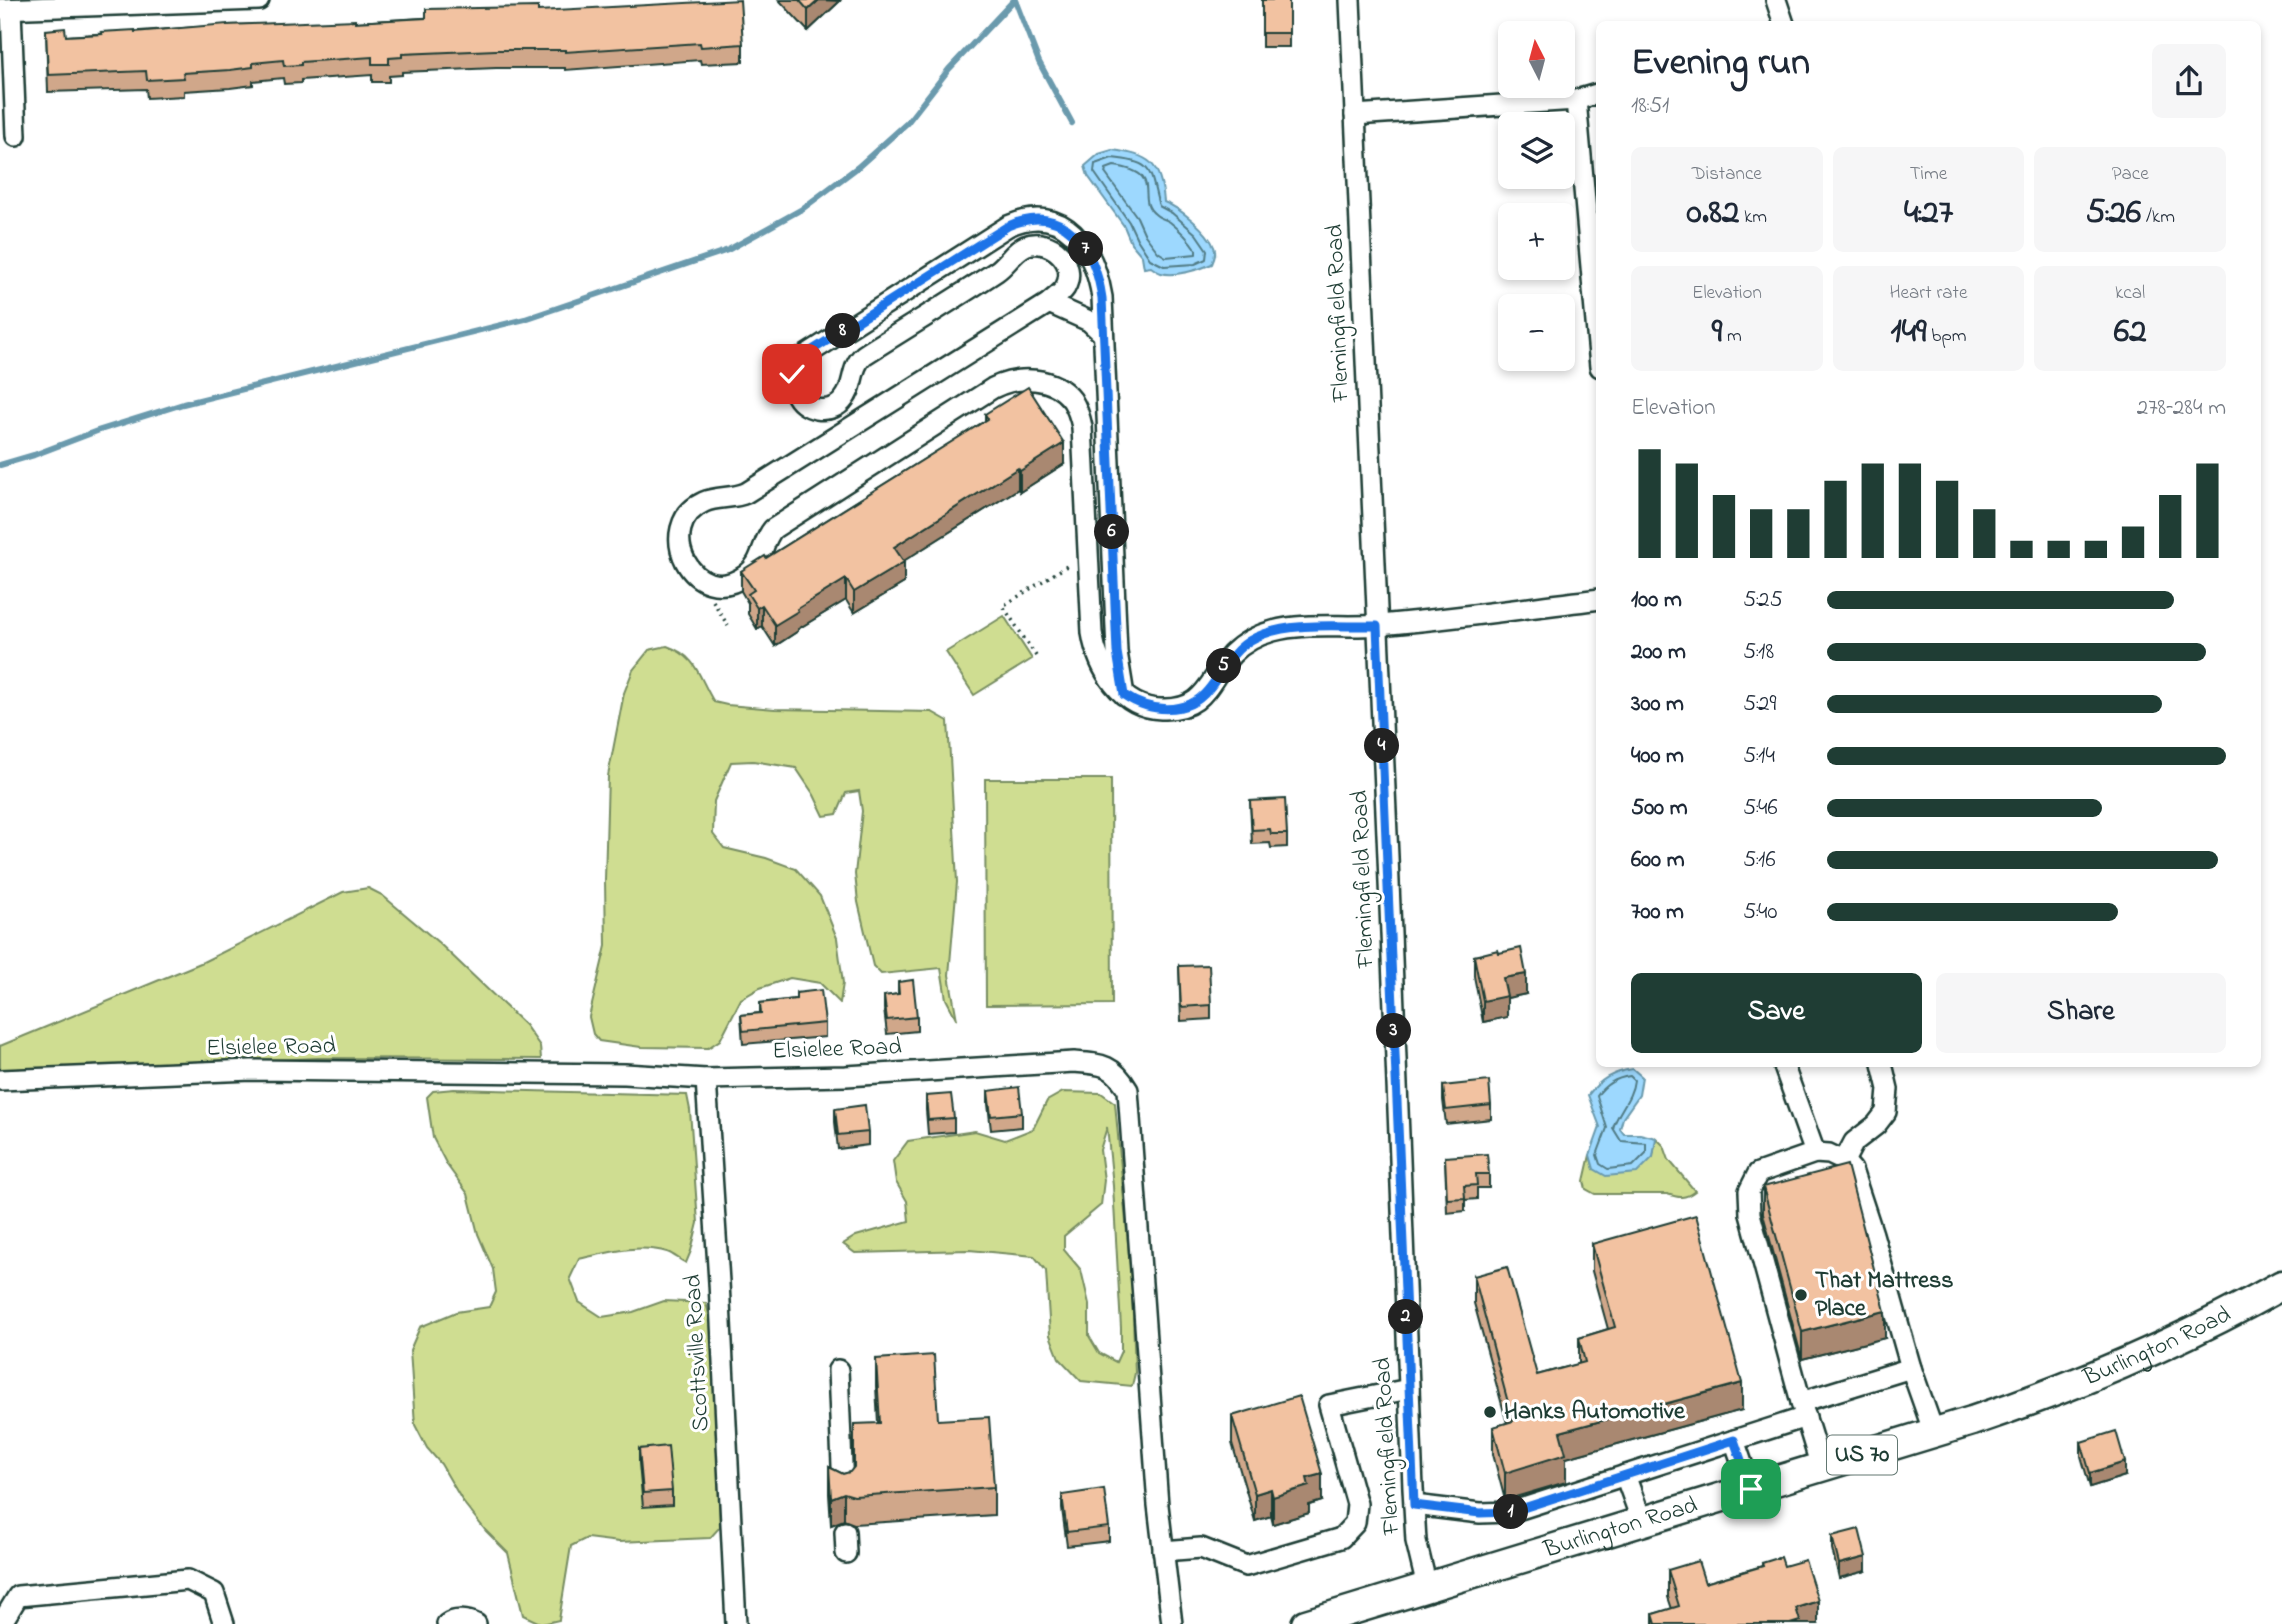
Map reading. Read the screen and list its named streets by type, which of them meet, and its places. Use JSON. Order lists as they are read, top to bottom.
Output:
{
  "streets": {
    "highway": ["Burlington Road", "US 70"],
    "street": ["Flemingfield Road", "Elsielee Road", "Scottsville Road"]
  },
  "crossings": [
    ["Flemingfield Road", "Burlington Road"],
    ["Elsielee Road", "Scottsville Road"]
  ],
  "places": ["That Mattress Place", "Hanks Automotive"],
  "north": "top",
  "page": {
    "map_buttons": ["+", "−"],
    "heading": ["Evening run", "18:51"],
    "stats": [
      ["Distance", "0.82 km"],
      ["Time", "4:27"],
      ["Pace", "5:26 /km"],
      ["Elevation", "9 m"],
      ["Heart rate", "149 bpm"],
      ["kcal", "62"]
    ],
    "pins": [
      "7",
      "8",
      "6",
      "5",
      "4",
      "3",
      "2",
      "1"
    ],
    "chart": ["Elevation", "278–284 m"],
    "list": [
      {
        "name": "100 m",
        "note": "5:25"
      },
      {
        "name": "200 m",
        "note": "5:18"
      },
      {
        "name": "300 m",
        "note": "5:29"
      },
      {
        "name": "400 m",
        "note": "5:14"
      },
      {
        "name": "500 m",
        "note": "5:46"
      },
      {
        "name": "600 m",
        "note": "5:16"
      },
      {
        "name": "700 m",
        "note": "5:40"
      }
    ],
    "buttons": ["Save", "Share"]
  }
}
